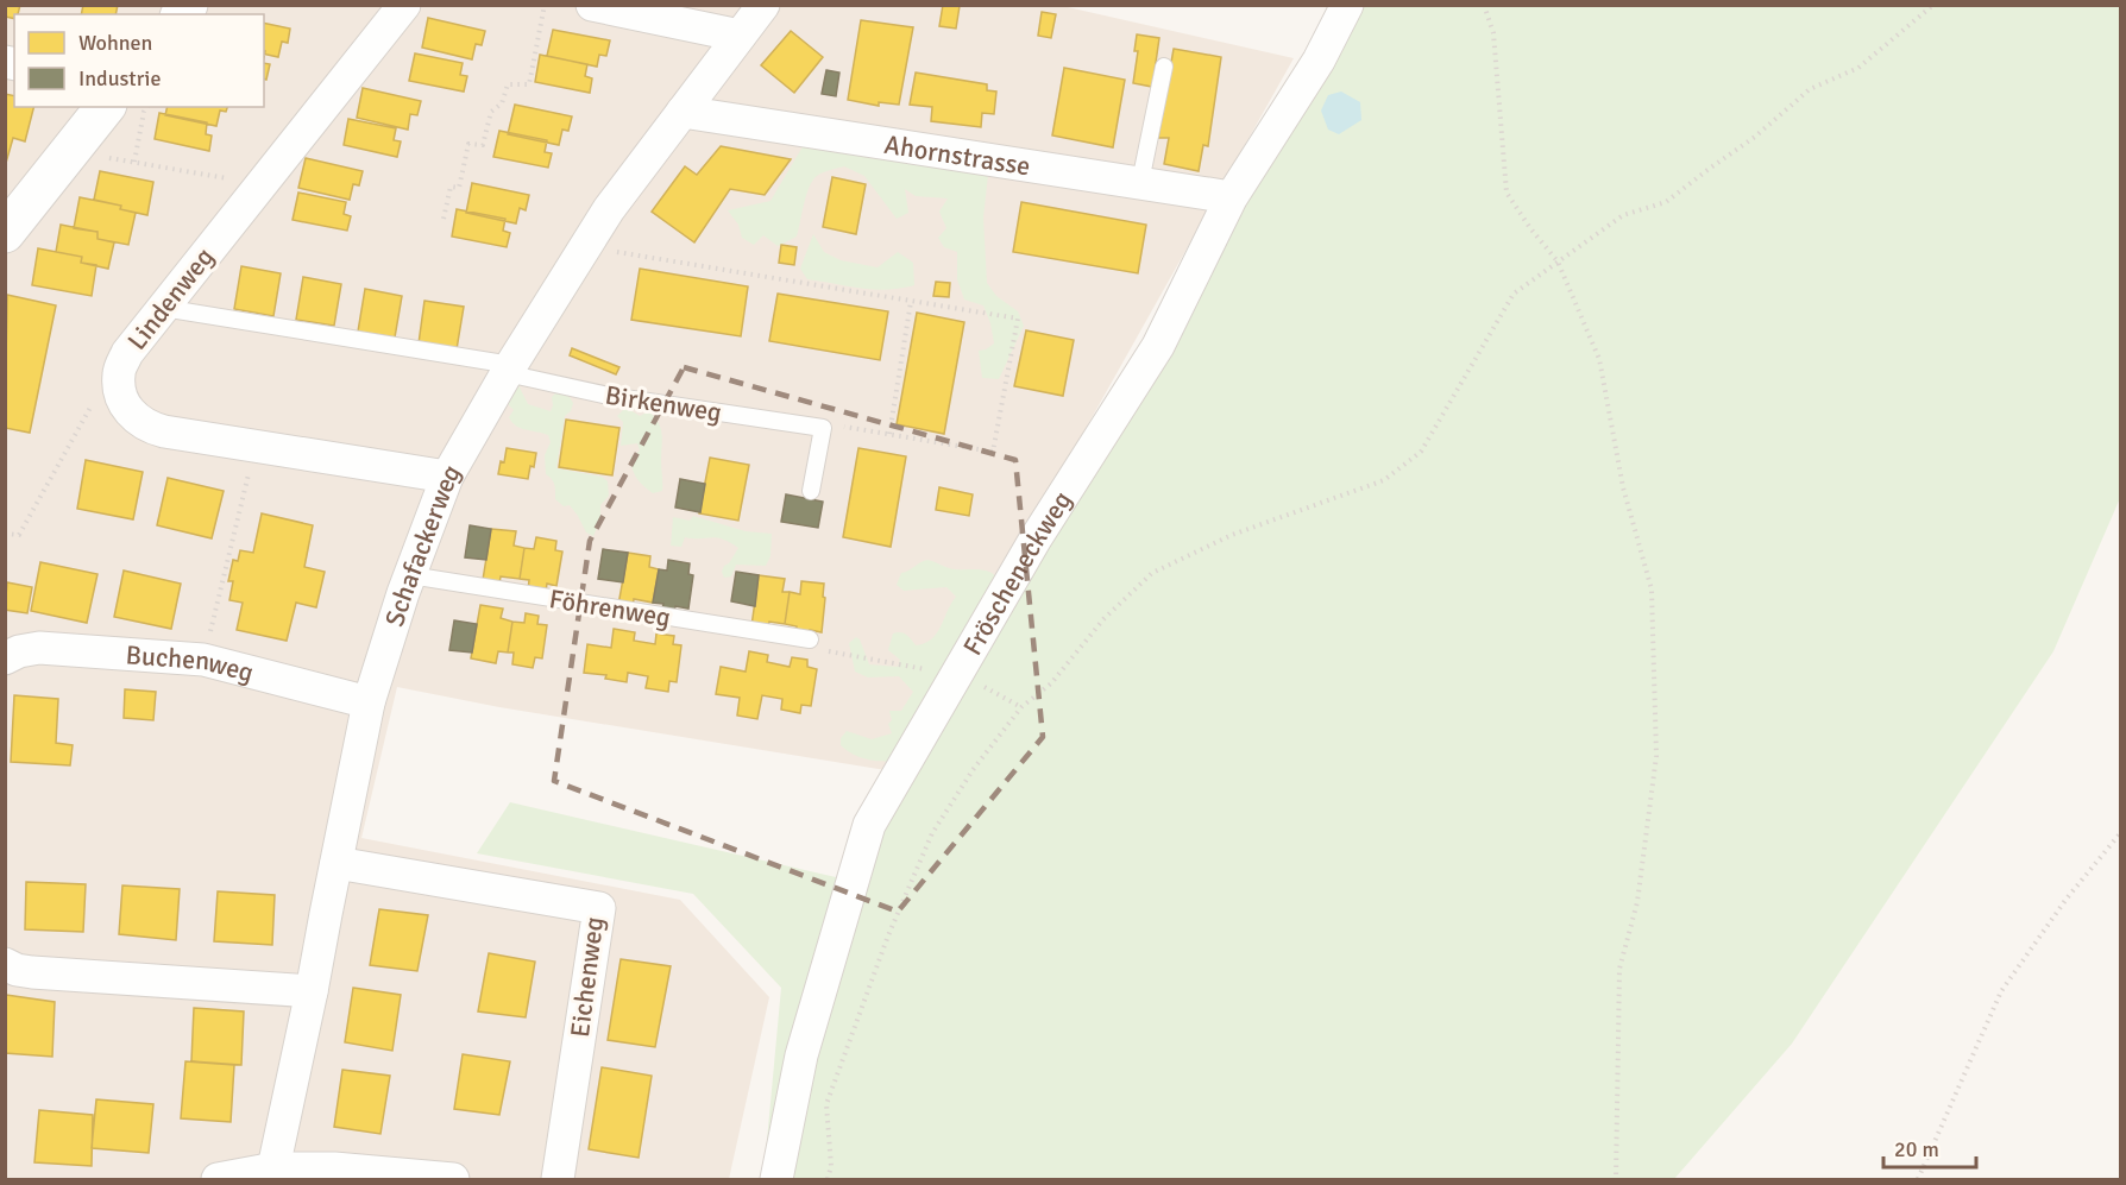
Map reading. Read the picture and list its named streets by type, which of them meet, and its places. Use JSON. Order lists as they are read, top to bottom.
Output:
{
  "streets": {
    "street": [
      "Ahornstrasse",
      "Lindenweg",
      "Schafackerweg",
      "Fröscheneckweg",
      "Buchenweg",
      "Eichenweg"
    ],
    "lane": ["Birkenweg", "Föhrenweg"]
  },
  "crossings": [
    ["Ahornstrasse", "Schafackerweg"],
    ["Ahornstrasse", "Fröscheneckweg"],
    ["Lindenweg", "Birkenweg"],
    ["Lindenweg", "Schafackerweg"],
    ["Birkenweg", "Schafackerweg"],
    ["Schafackerweg", "Föhrenweg"],
    ["Schafackerweg", "Buchenweg"],
    ["Schafackerweg", "Eichenweg"]
  ],
  "legend": ["Wohnen", "Industrie"],
  "scale_bar": "20 m"
}
